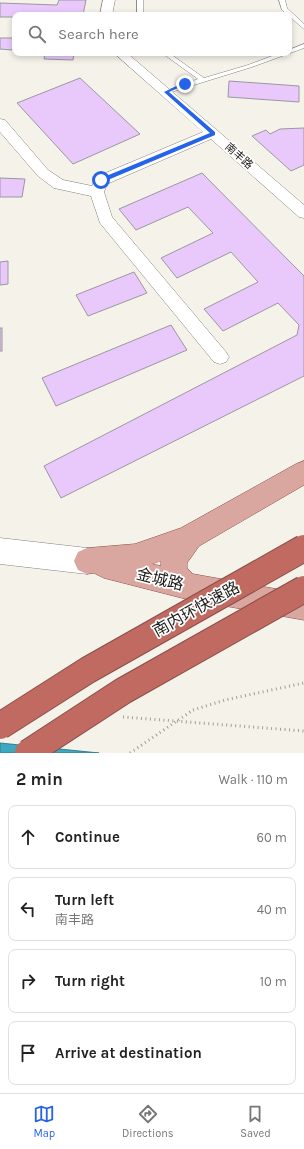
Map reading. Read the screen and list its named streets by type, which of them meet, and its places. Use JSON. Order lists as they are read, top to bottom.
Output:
{
  "streets": {
    "highway": ["南内环快速路"],
    "main road": ["金城路"],
    "street": ["南丰路"]
  },
  "page": {
    "search": "Search here",
    "heading": ["2 min", "Walk · 110 m"],
    "list": [
      ["Continue", "60 m"],
      ["Turn left", "南丰路", "40 m"],
      ["Turn right", "10 m"],
      "Arrive at destination"
    ],
    "nav": ["Map", "Directions", "Saved"]
  }
}
